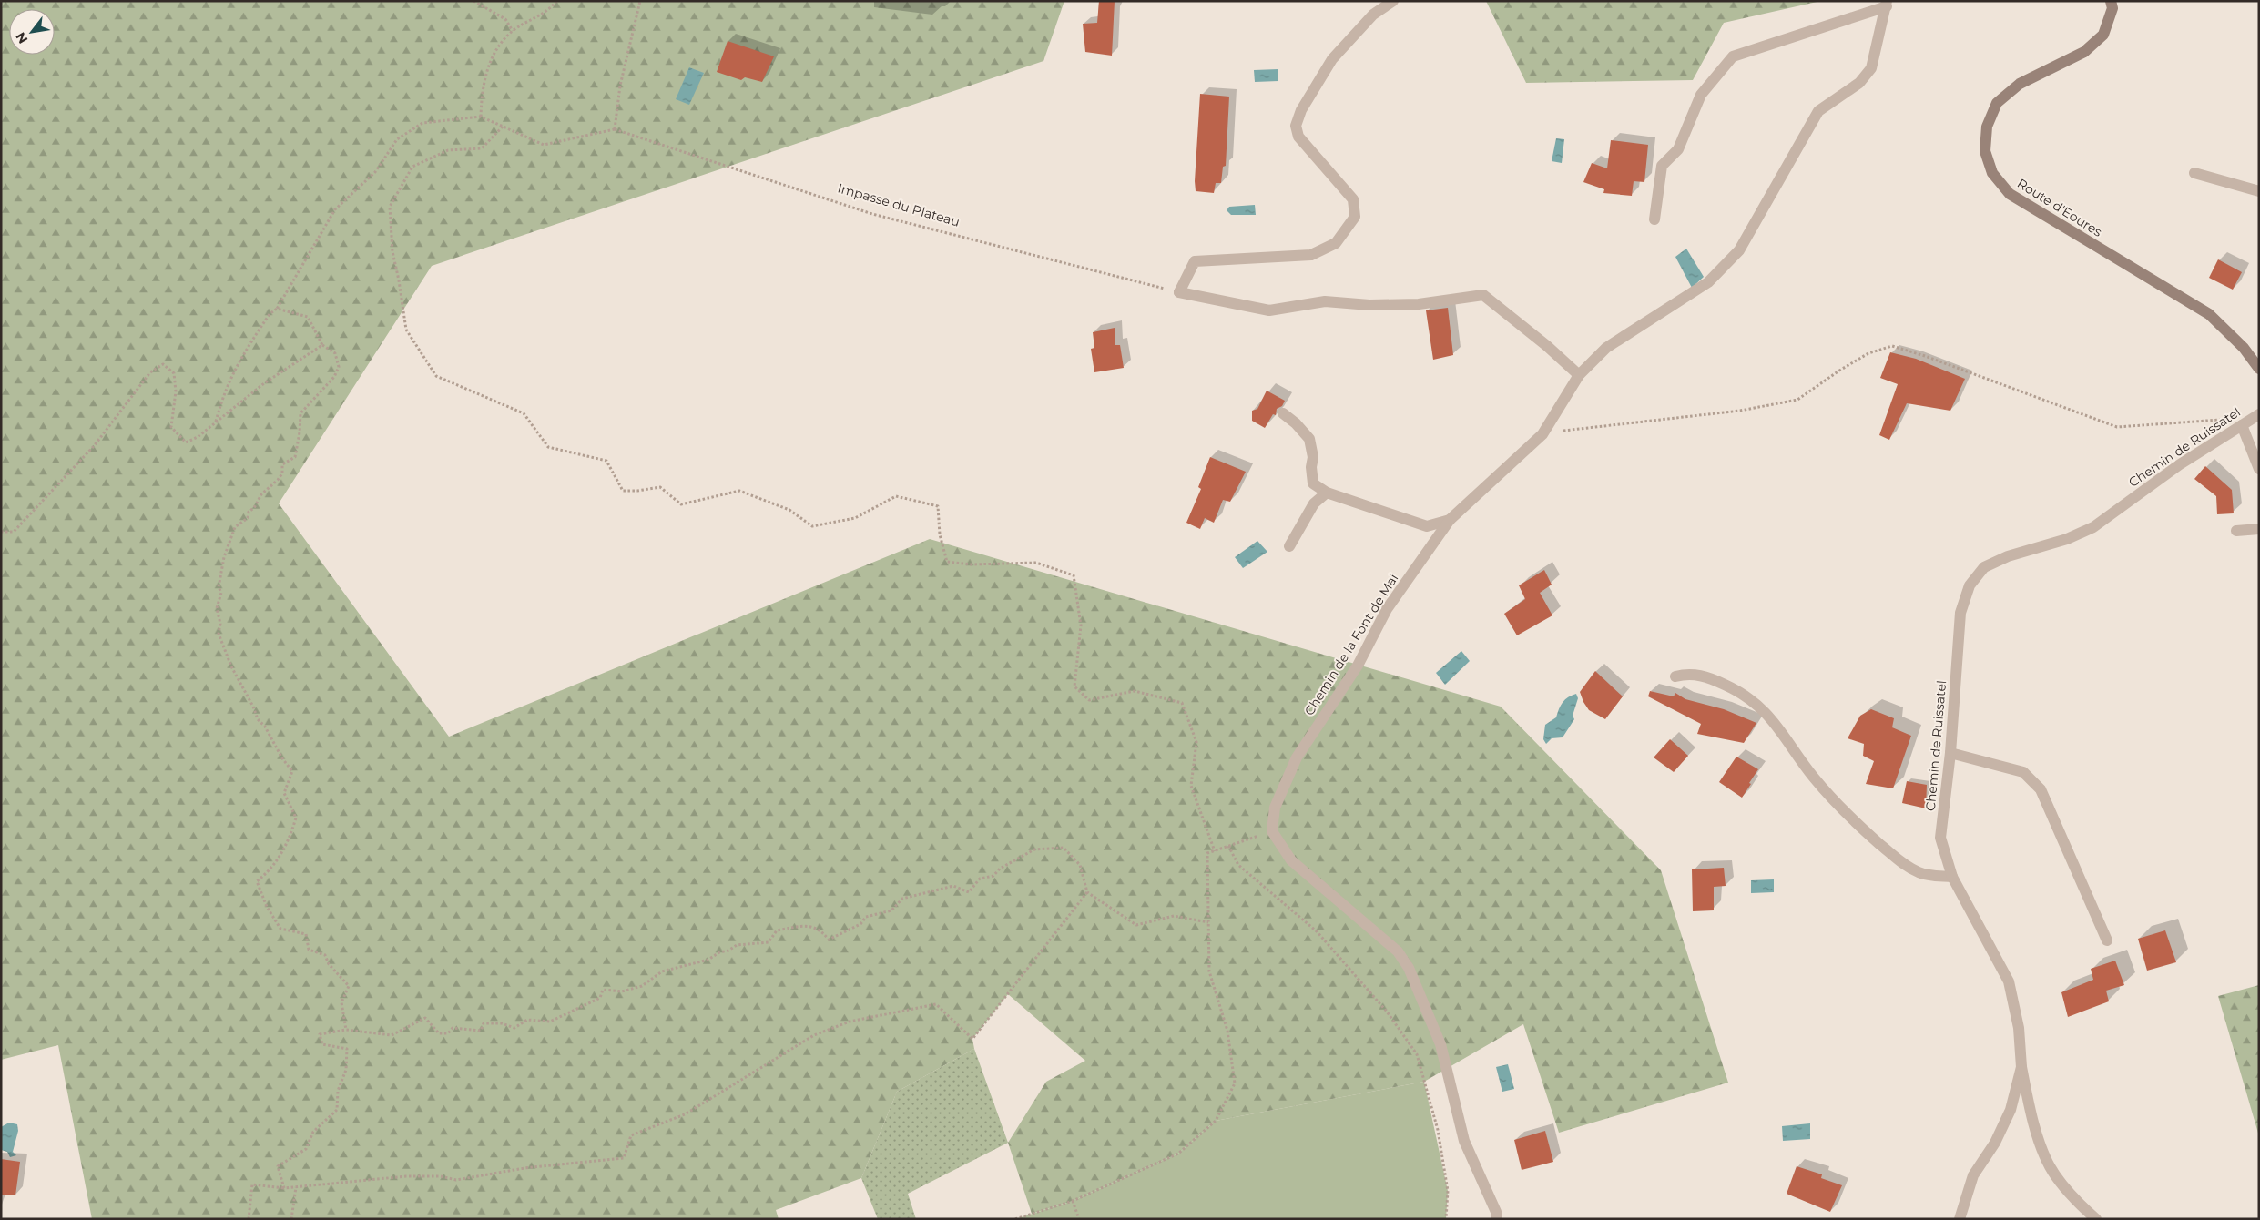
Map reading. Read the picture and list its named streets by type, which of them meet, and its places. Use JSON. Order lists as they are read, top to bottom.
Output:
{
  "streets": {
    "street": ["Route d'Eoures", "Chemin de Ruissatel", "Chemin de la Font de Mai"],
    "path": ["Impasse du Plateau"]
  },
  "north": "bottom left"
}
